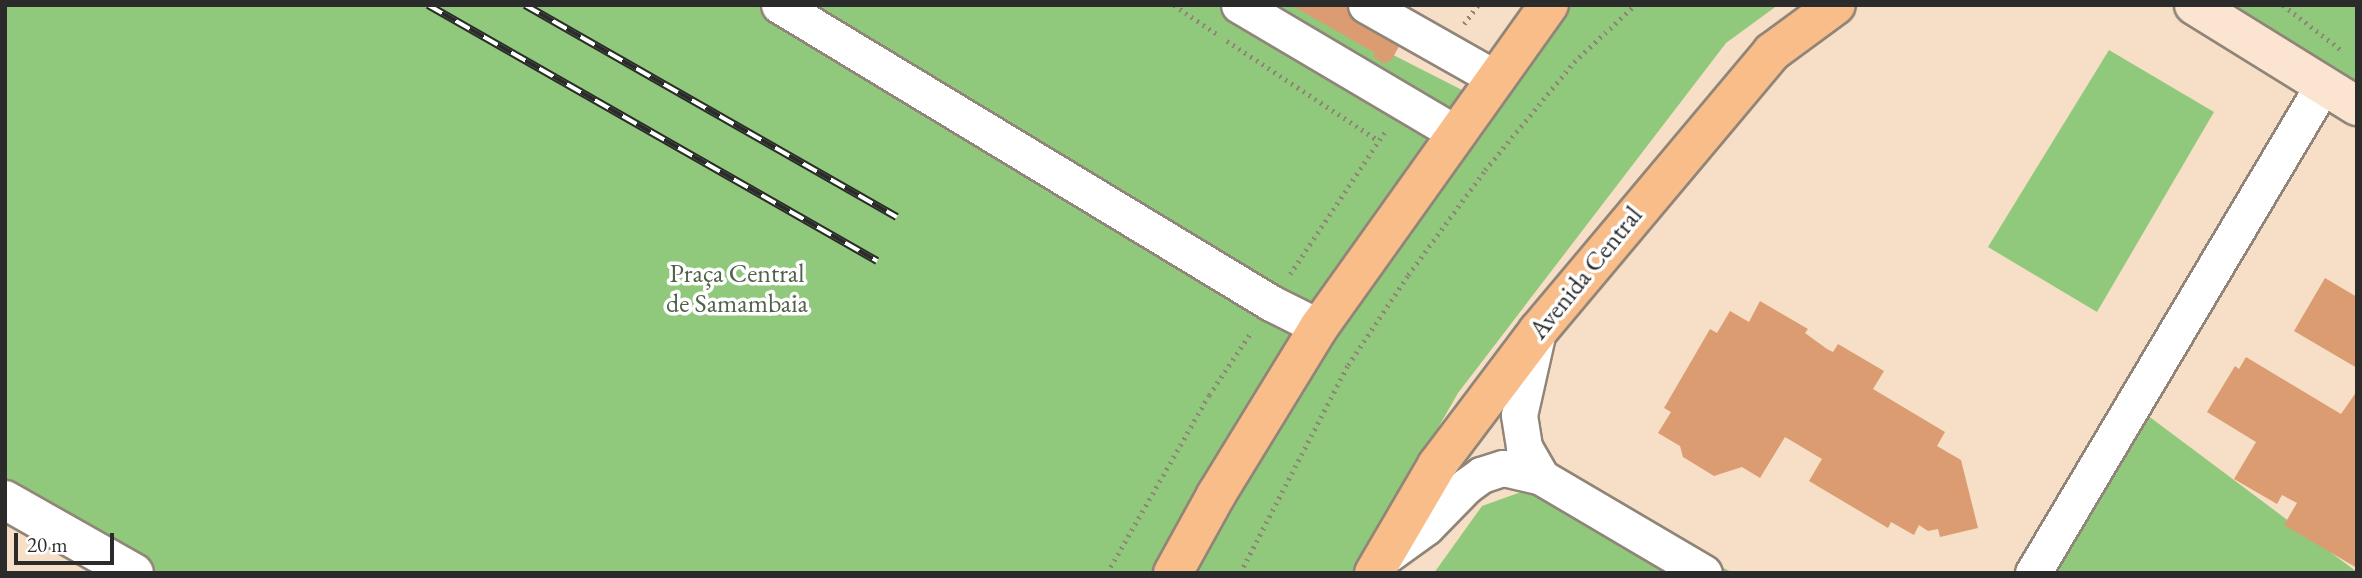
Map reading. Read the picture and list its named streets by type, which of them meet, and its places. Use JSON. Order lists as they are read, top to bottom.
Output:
{
  "streets": {
    "main road": ["Avenida Central"]
  },
  "parks": ["Praça Central de Samambaia"],
  "scale_bar": "20 m"
}
